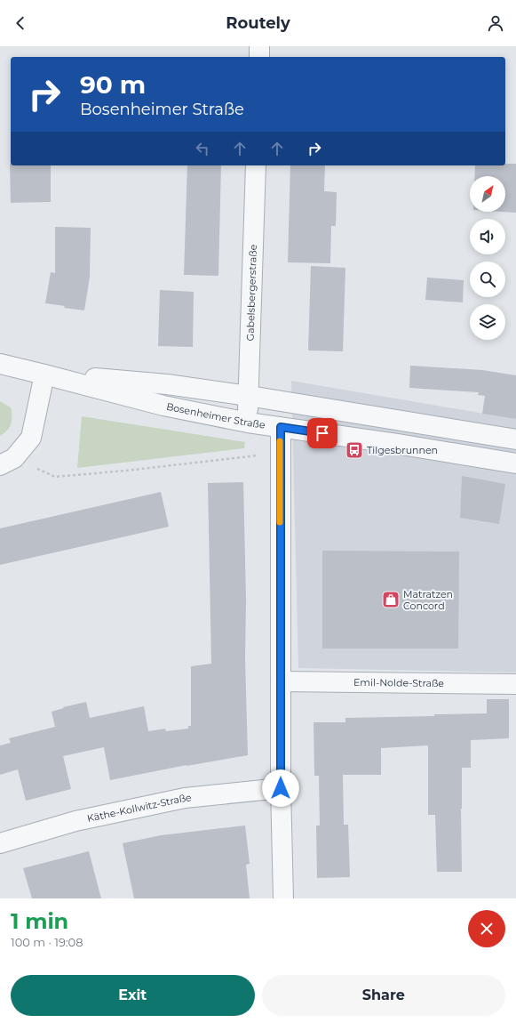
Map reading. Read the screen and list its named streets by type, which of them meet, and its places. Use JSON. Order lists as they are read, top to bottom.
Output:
{
  "streets": {
    "street": [
      "Gabelsbergerstraße",
      "Bosenheimer Straße",
      "Emil-Nolde-Straße",
      "Käthe-Kollwitz-Straße"
    ]
  },
  "crossings": [
    ["Gabelsbergerstraße", "Bosenheimer Straße"]
  ],
  "places": {
    "bus stop": ["Tilgesbrunnen"],
    "shop": ["Matratzen Concord"]
  },
  "north": "top right",
  "page": {
    "header": "Routely",
    "turn": ["90 m", "Bosenheimer Straße"],
    "heading": ["1 min", "100 m · 19:08"],
    "buttons": ["Exit", "Share"]
  }
}
